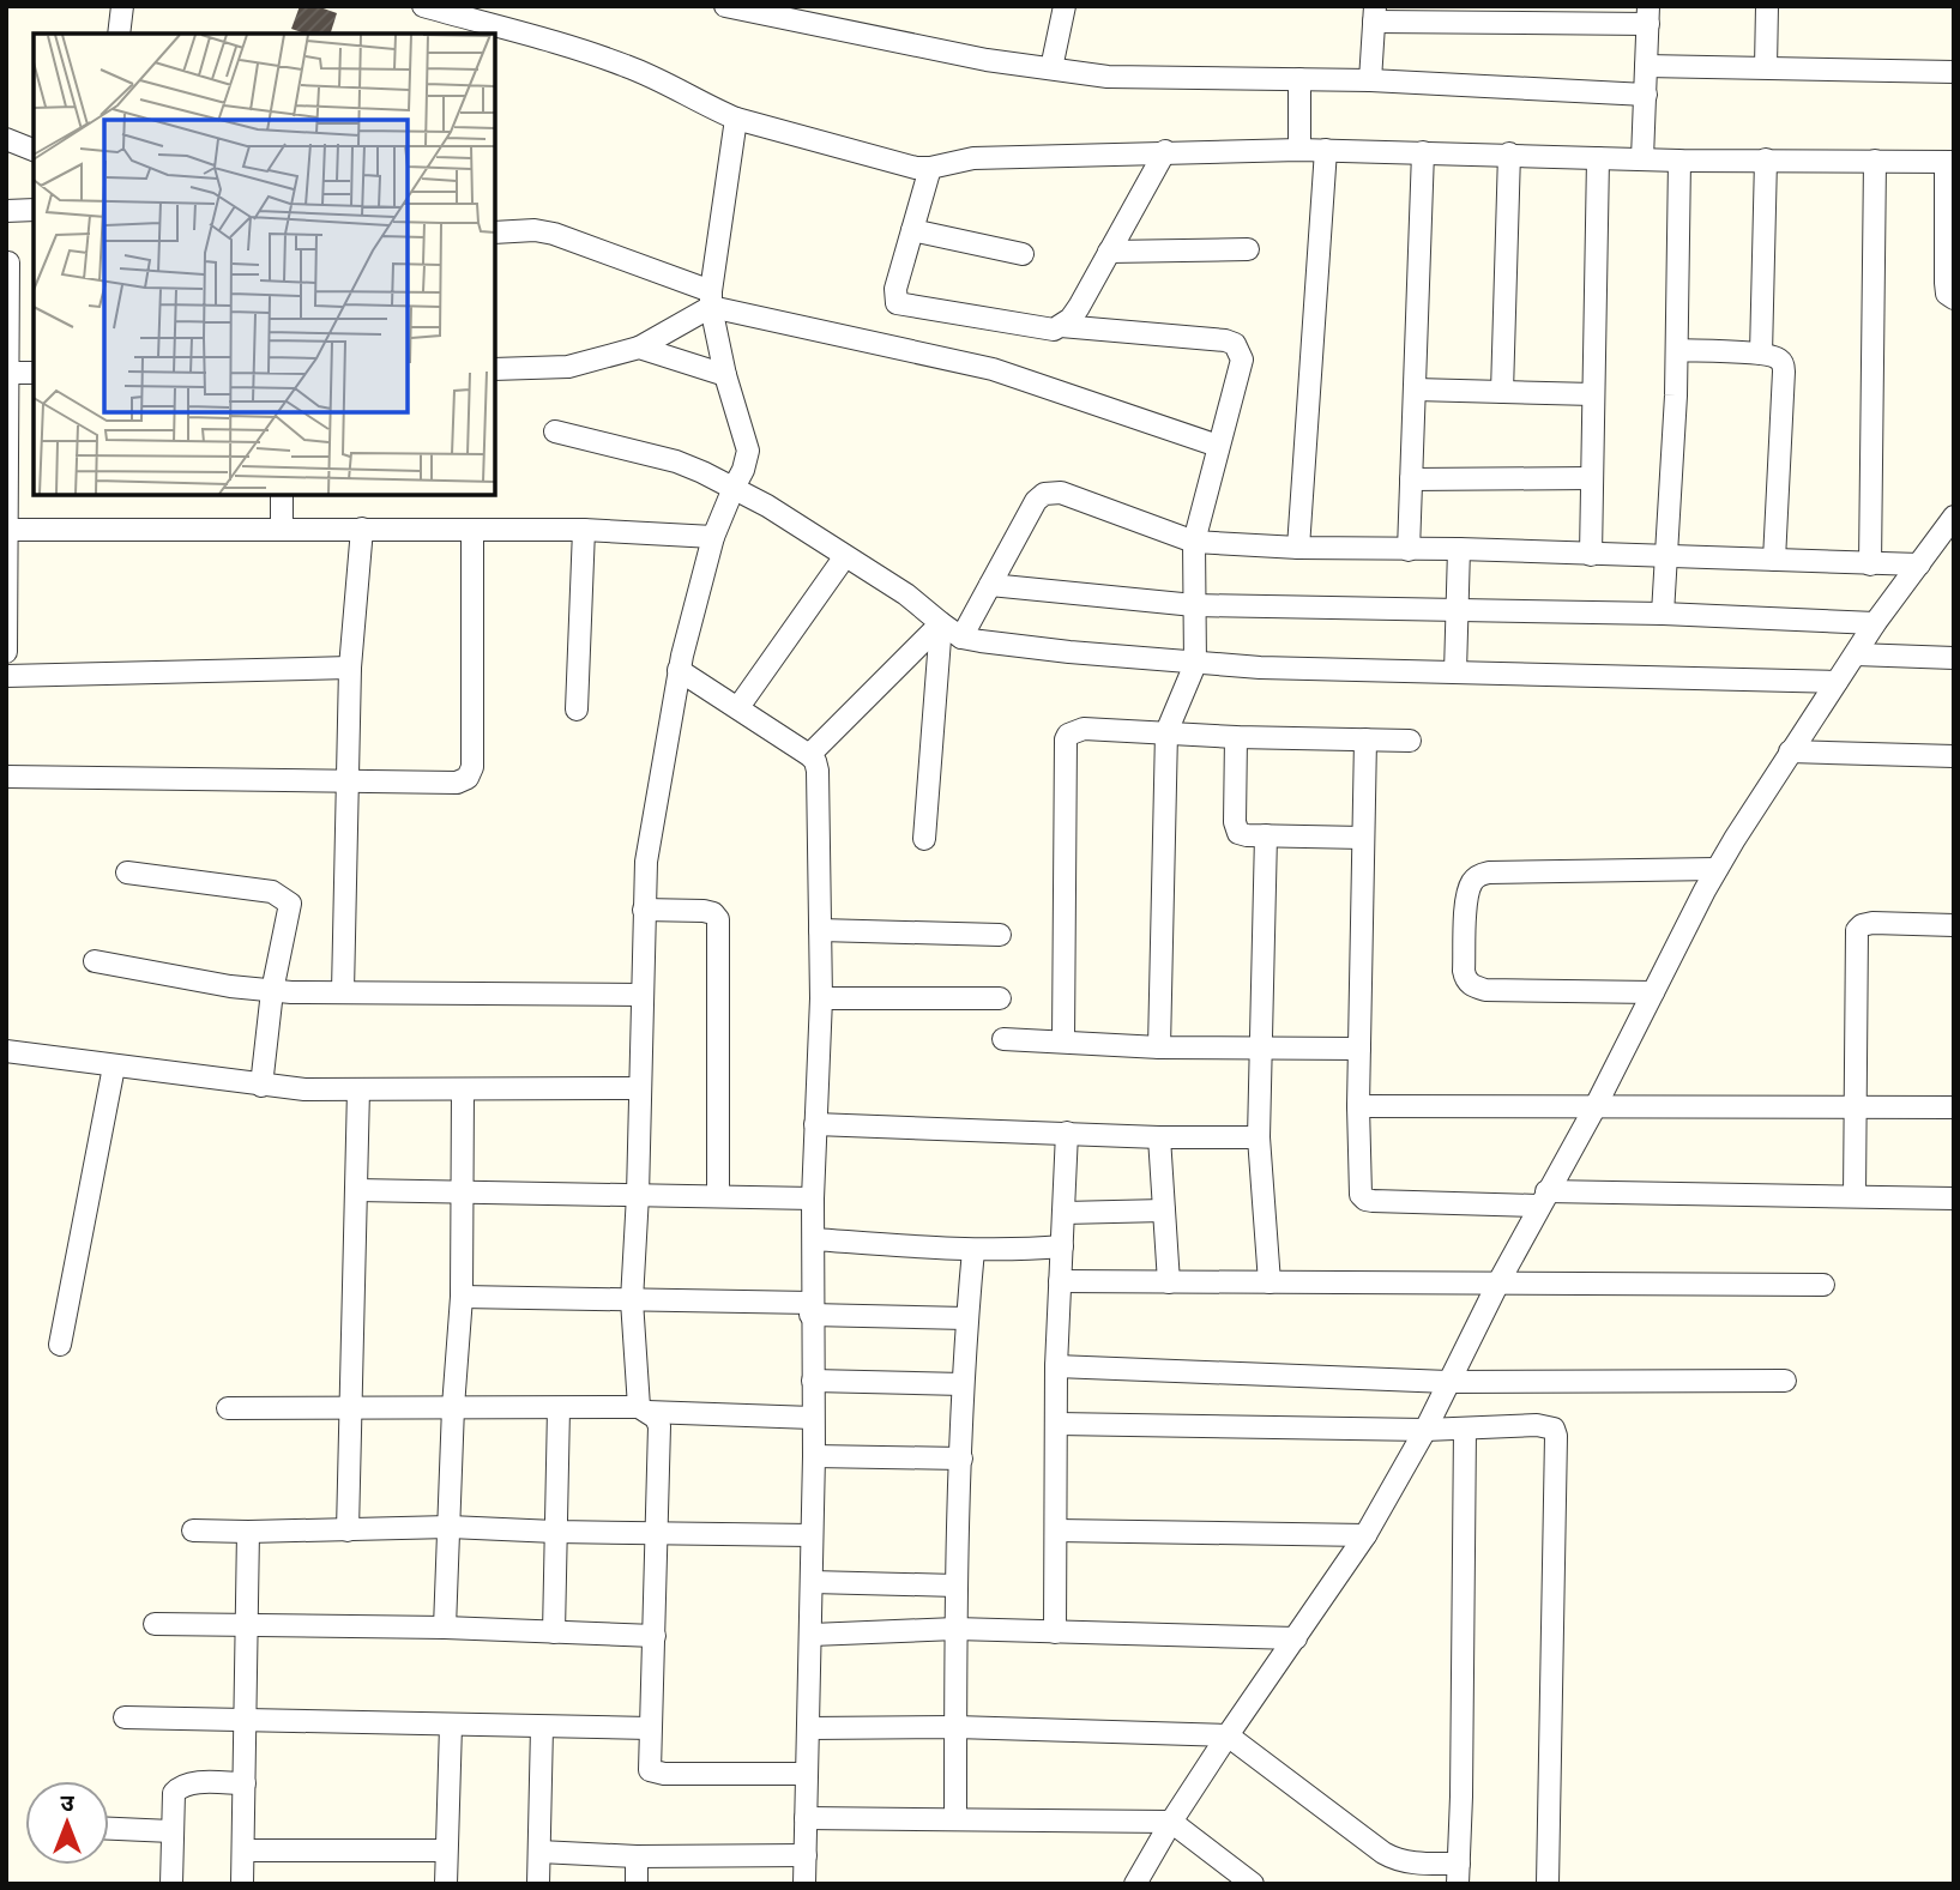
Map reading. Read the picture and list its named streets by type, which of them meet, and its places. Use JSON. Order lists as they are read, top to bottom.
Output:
{
  "north": "top"
}
